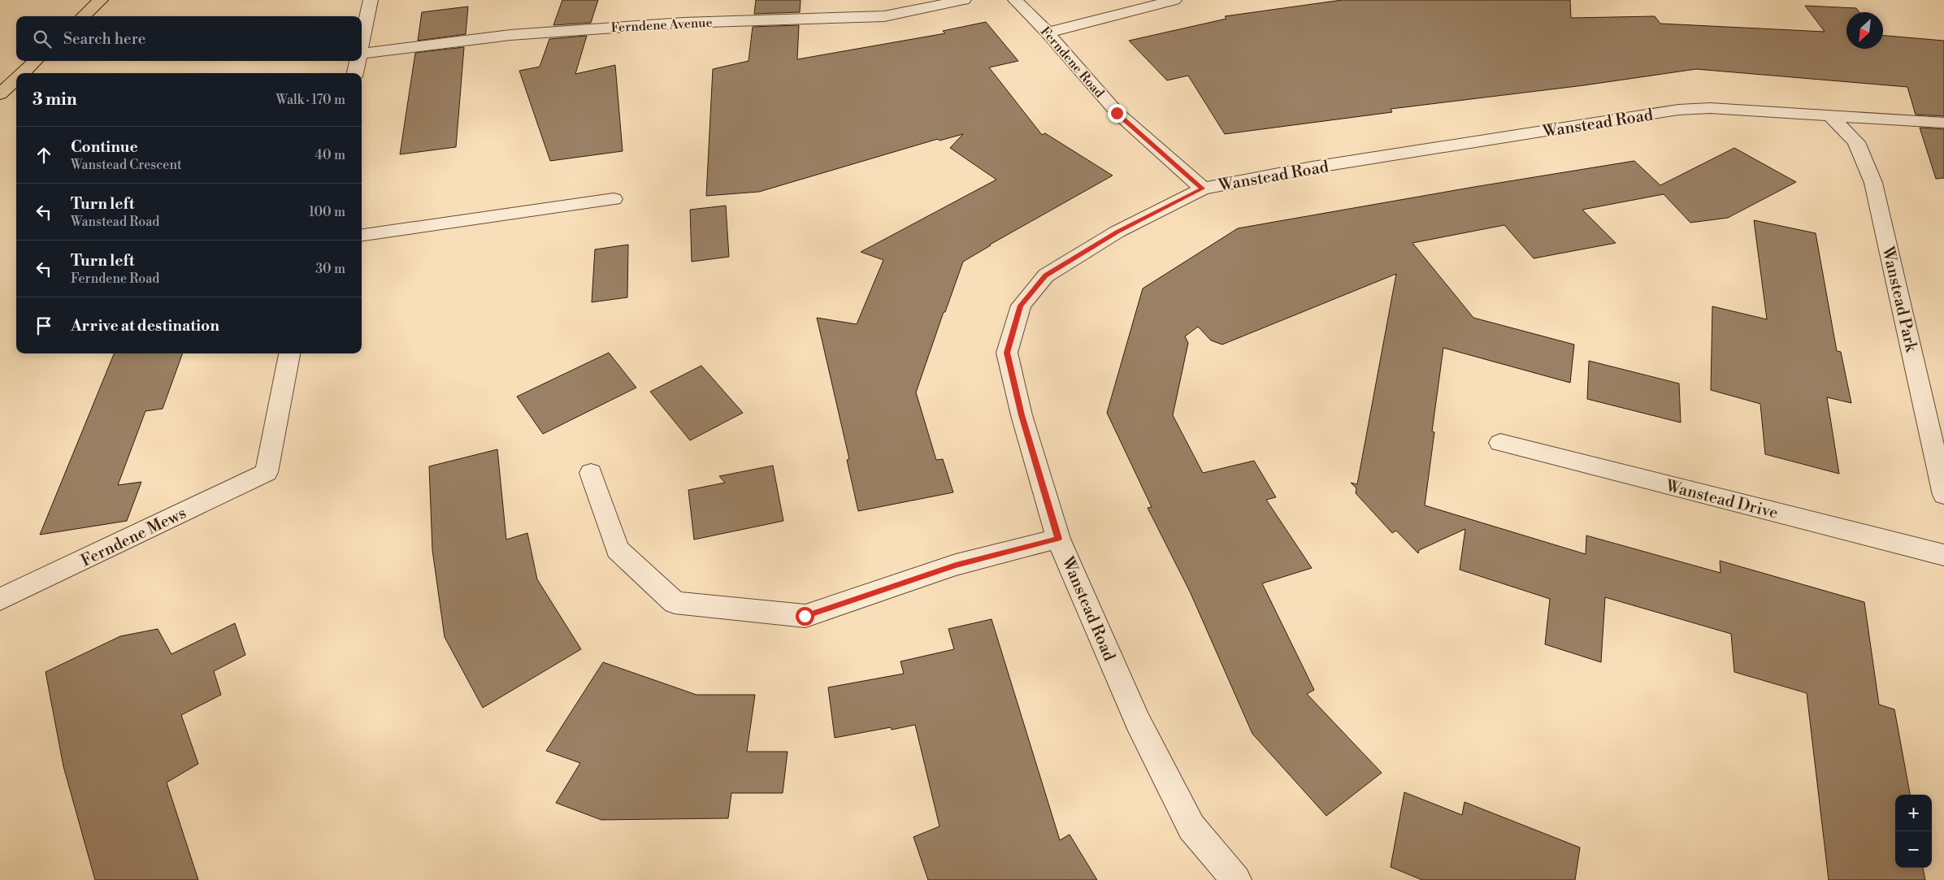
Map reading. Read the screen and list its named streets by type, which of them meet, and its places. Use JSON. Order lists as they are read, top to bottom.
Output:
{
  "streets": {
    "street": [
      "Ferndene Avenue",
      "Ferndene Road",
      "Wanstead Road",
      "Wanstead Park",
      "Wanstead Drive",
      "Ferndene Mews"
    ]
  },
  "crossings": [
    ["Ferndene Road", "Wanstead Road"],
    ["Wanstead Road", "Wanstead Park"]
  ],
  "north": "bottom left",
  "page": {
    "search": "Search here",
    "heading": ["3 min", "Walk · 170 m"],
    "list": [
      ["Continue", "Wanstead Crescent", "40 m"],
      ["Turn left", "Wanstead Road", "100 m"],
      ["Turn left", "Ferndene Road", "30 m"],
      "Arrive at destination"
    ],
    "map_buttons": ["+", "−"]
  }
}
